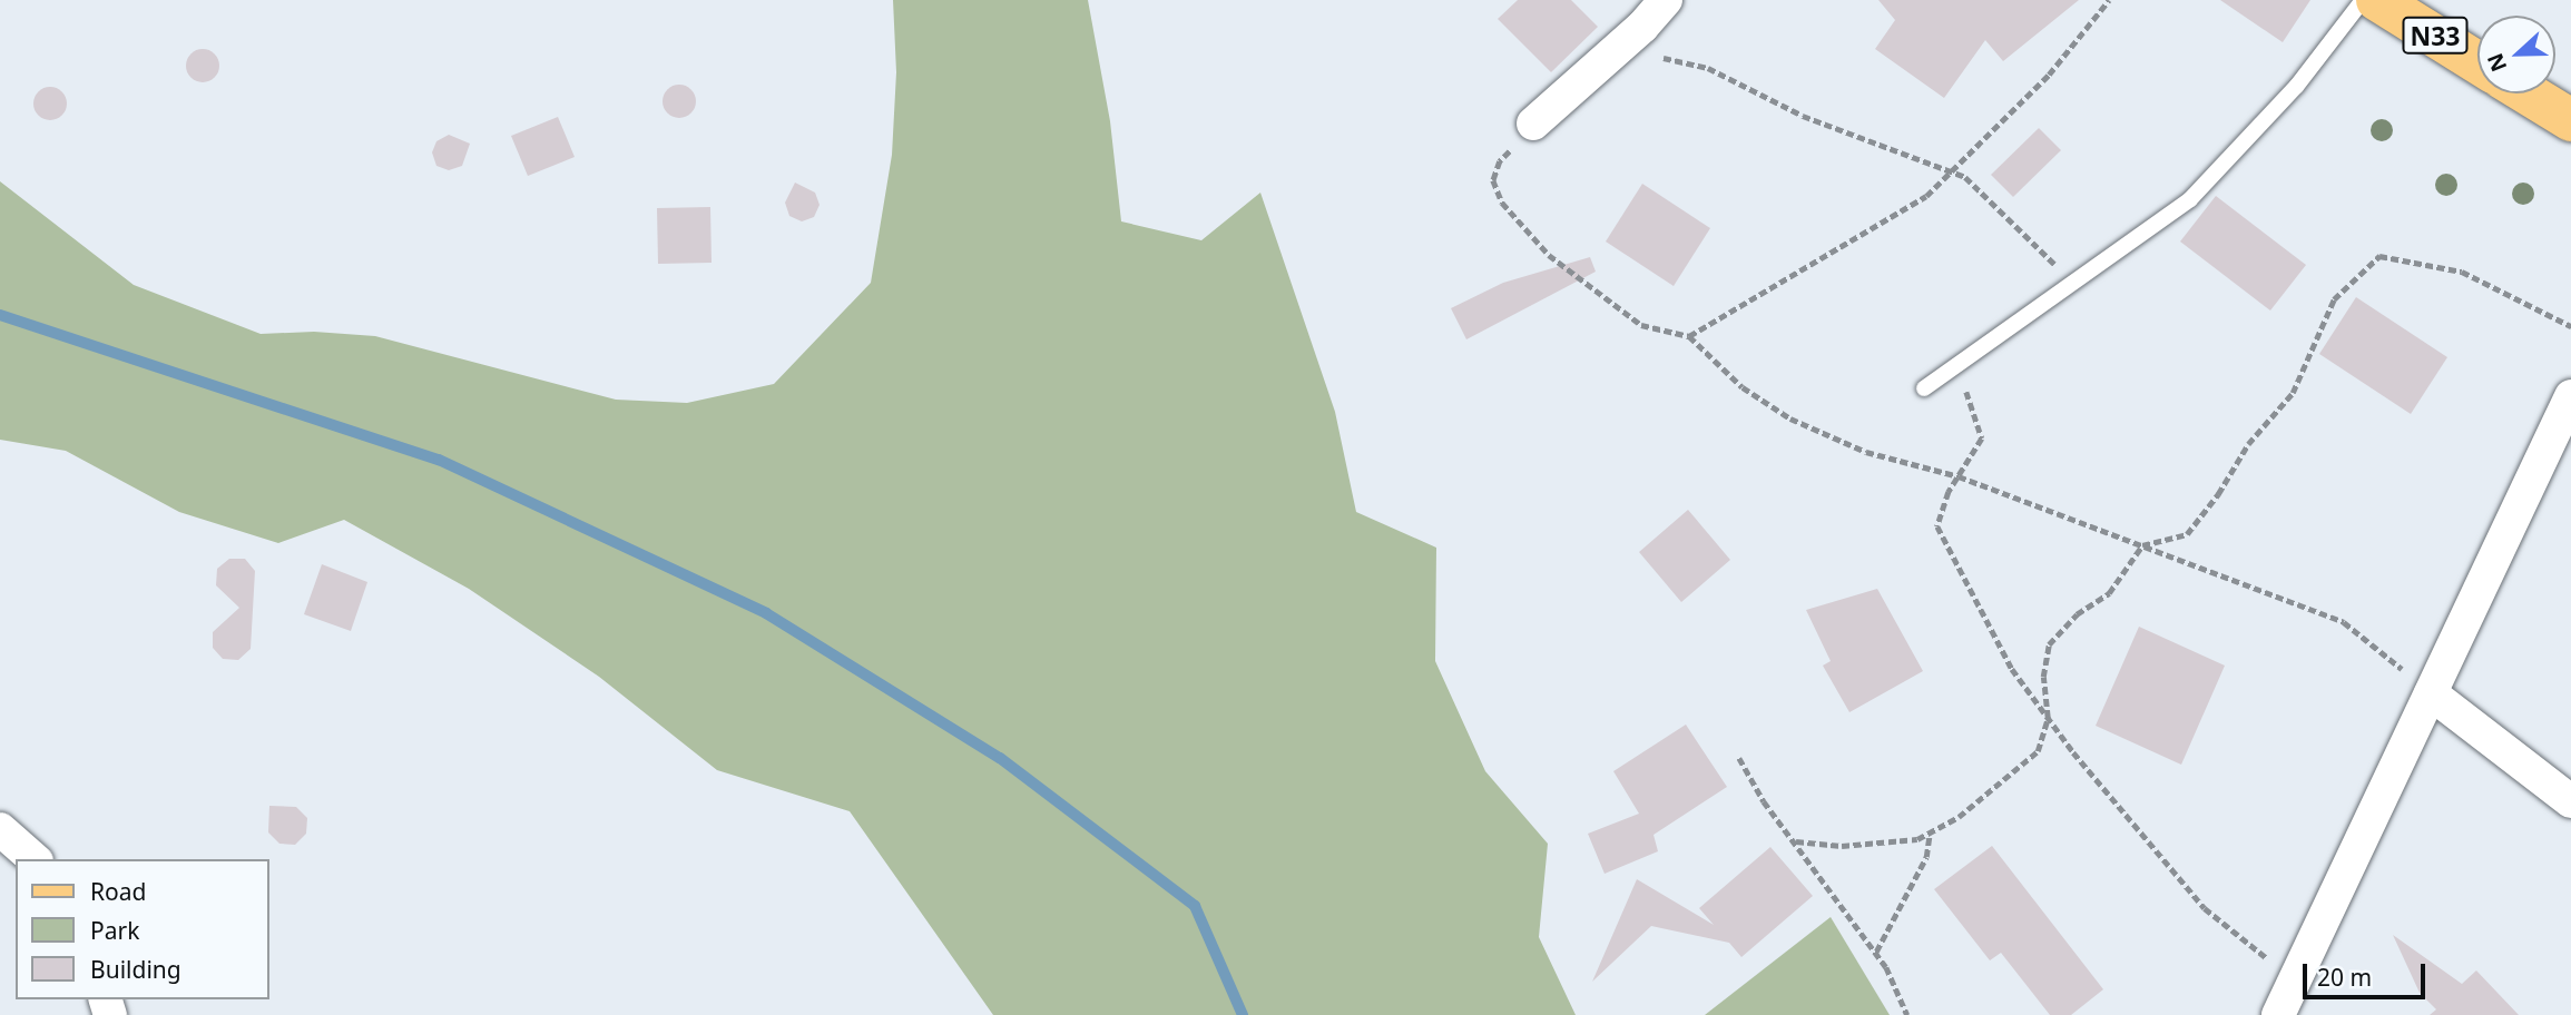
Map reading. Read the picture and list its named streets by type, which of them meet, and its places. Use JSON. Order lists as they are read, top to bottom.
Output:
{
  "streets": {
    "main road": ["N33"]
  },
  "legend": ["Road", "Park", "Building"],
  "scale_bar": "20 m",
  "north": "left"
}
